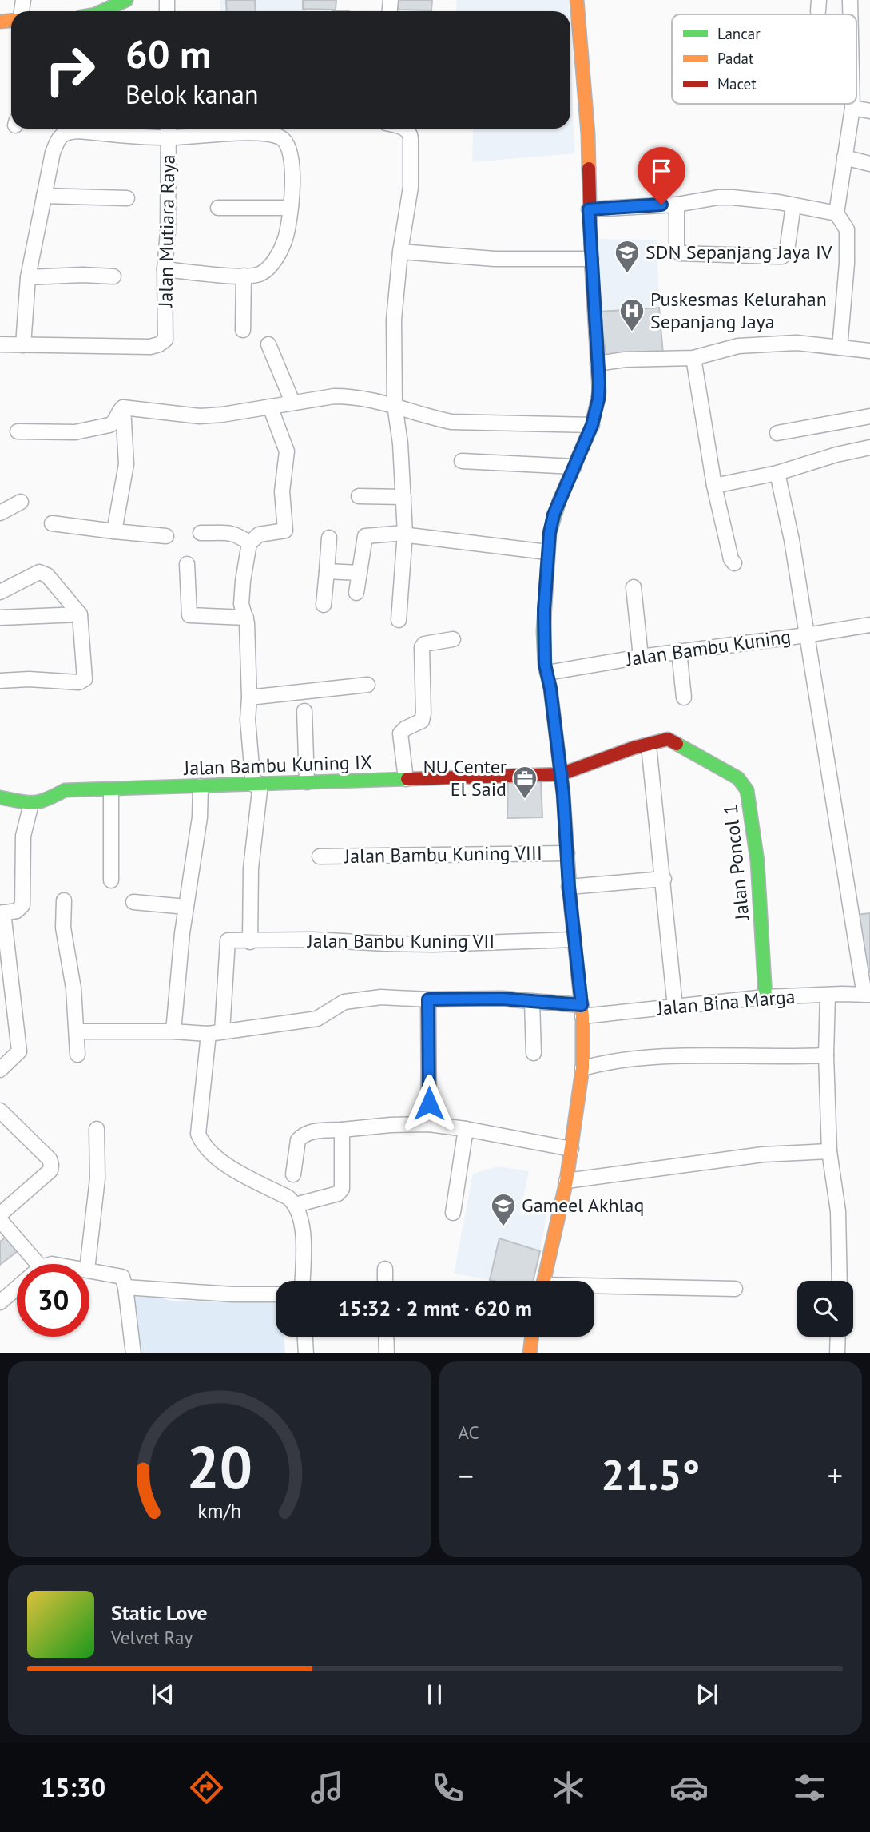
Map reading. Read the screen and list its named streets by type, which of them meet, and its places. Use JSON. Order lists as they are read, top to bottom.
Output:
{
  "streets": {
    "street": [
      "Jalan Mutiara Raya",
      "Jalan Bambu Kuning",
      "Jalan Bambu Kuning IX",
      "Jalan Bambu Kuning VIII",
      "Jalan Poncol 1",
      "Jalan Banbu Kuning VII",
      "Jalan Bina Marga"
    ]
  },
  "crossings": [
    ["Jalan Bambu Kuning IX", "Jalan Poncol 1"],
    ["Jalan Poncol 1", "Jalan Bina Marga"],
    ["Jalan Banbu Kuning VII", "Jalan Bina Marga"]
  ],
  "places": {
    "school or university": ["SDN Sepanjang Jaya IV", "Gameel Akhlaq"],
    "hospital": ["Puskesmas Kelurahan Sepanjang Jaya"],
    "office": ["NU Center El Said"]
  },
  "legend": ["Lancar", "Padat", "Macet"],
  "page": {
    "turn": ["60 m", "Belok kanan"],
    "limit": "30",
    "trip": "15:32 · 2 mnt · 620 m",
    "tile": "AC",
    "heat": ["−", "21.5°", "+"],
    "song": ["Static Love", "Velvet Ray"],
    "tabs": "15:30",
    "gauge": ["20", "km/h"]
  }
}
